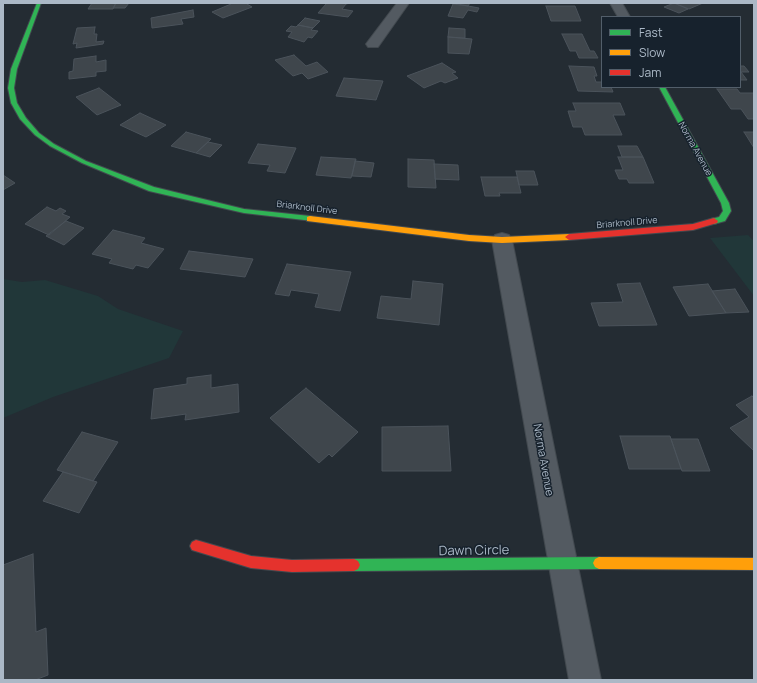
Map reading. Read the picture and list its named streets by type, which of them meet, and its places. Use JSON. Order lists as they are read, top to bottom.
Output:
{
  "streets": {
    "street": ["Norma Avenue", "Briarknoll Drive", "Dawn Circle"]
  },
  "crossings": [
    ["Norma Avenue", "Briarknoll Drive"],
    ["Norma Avenue", "Dawn Circle"]
  ],
  "legend": ["Fast", "Slow", "Jam"]
}
